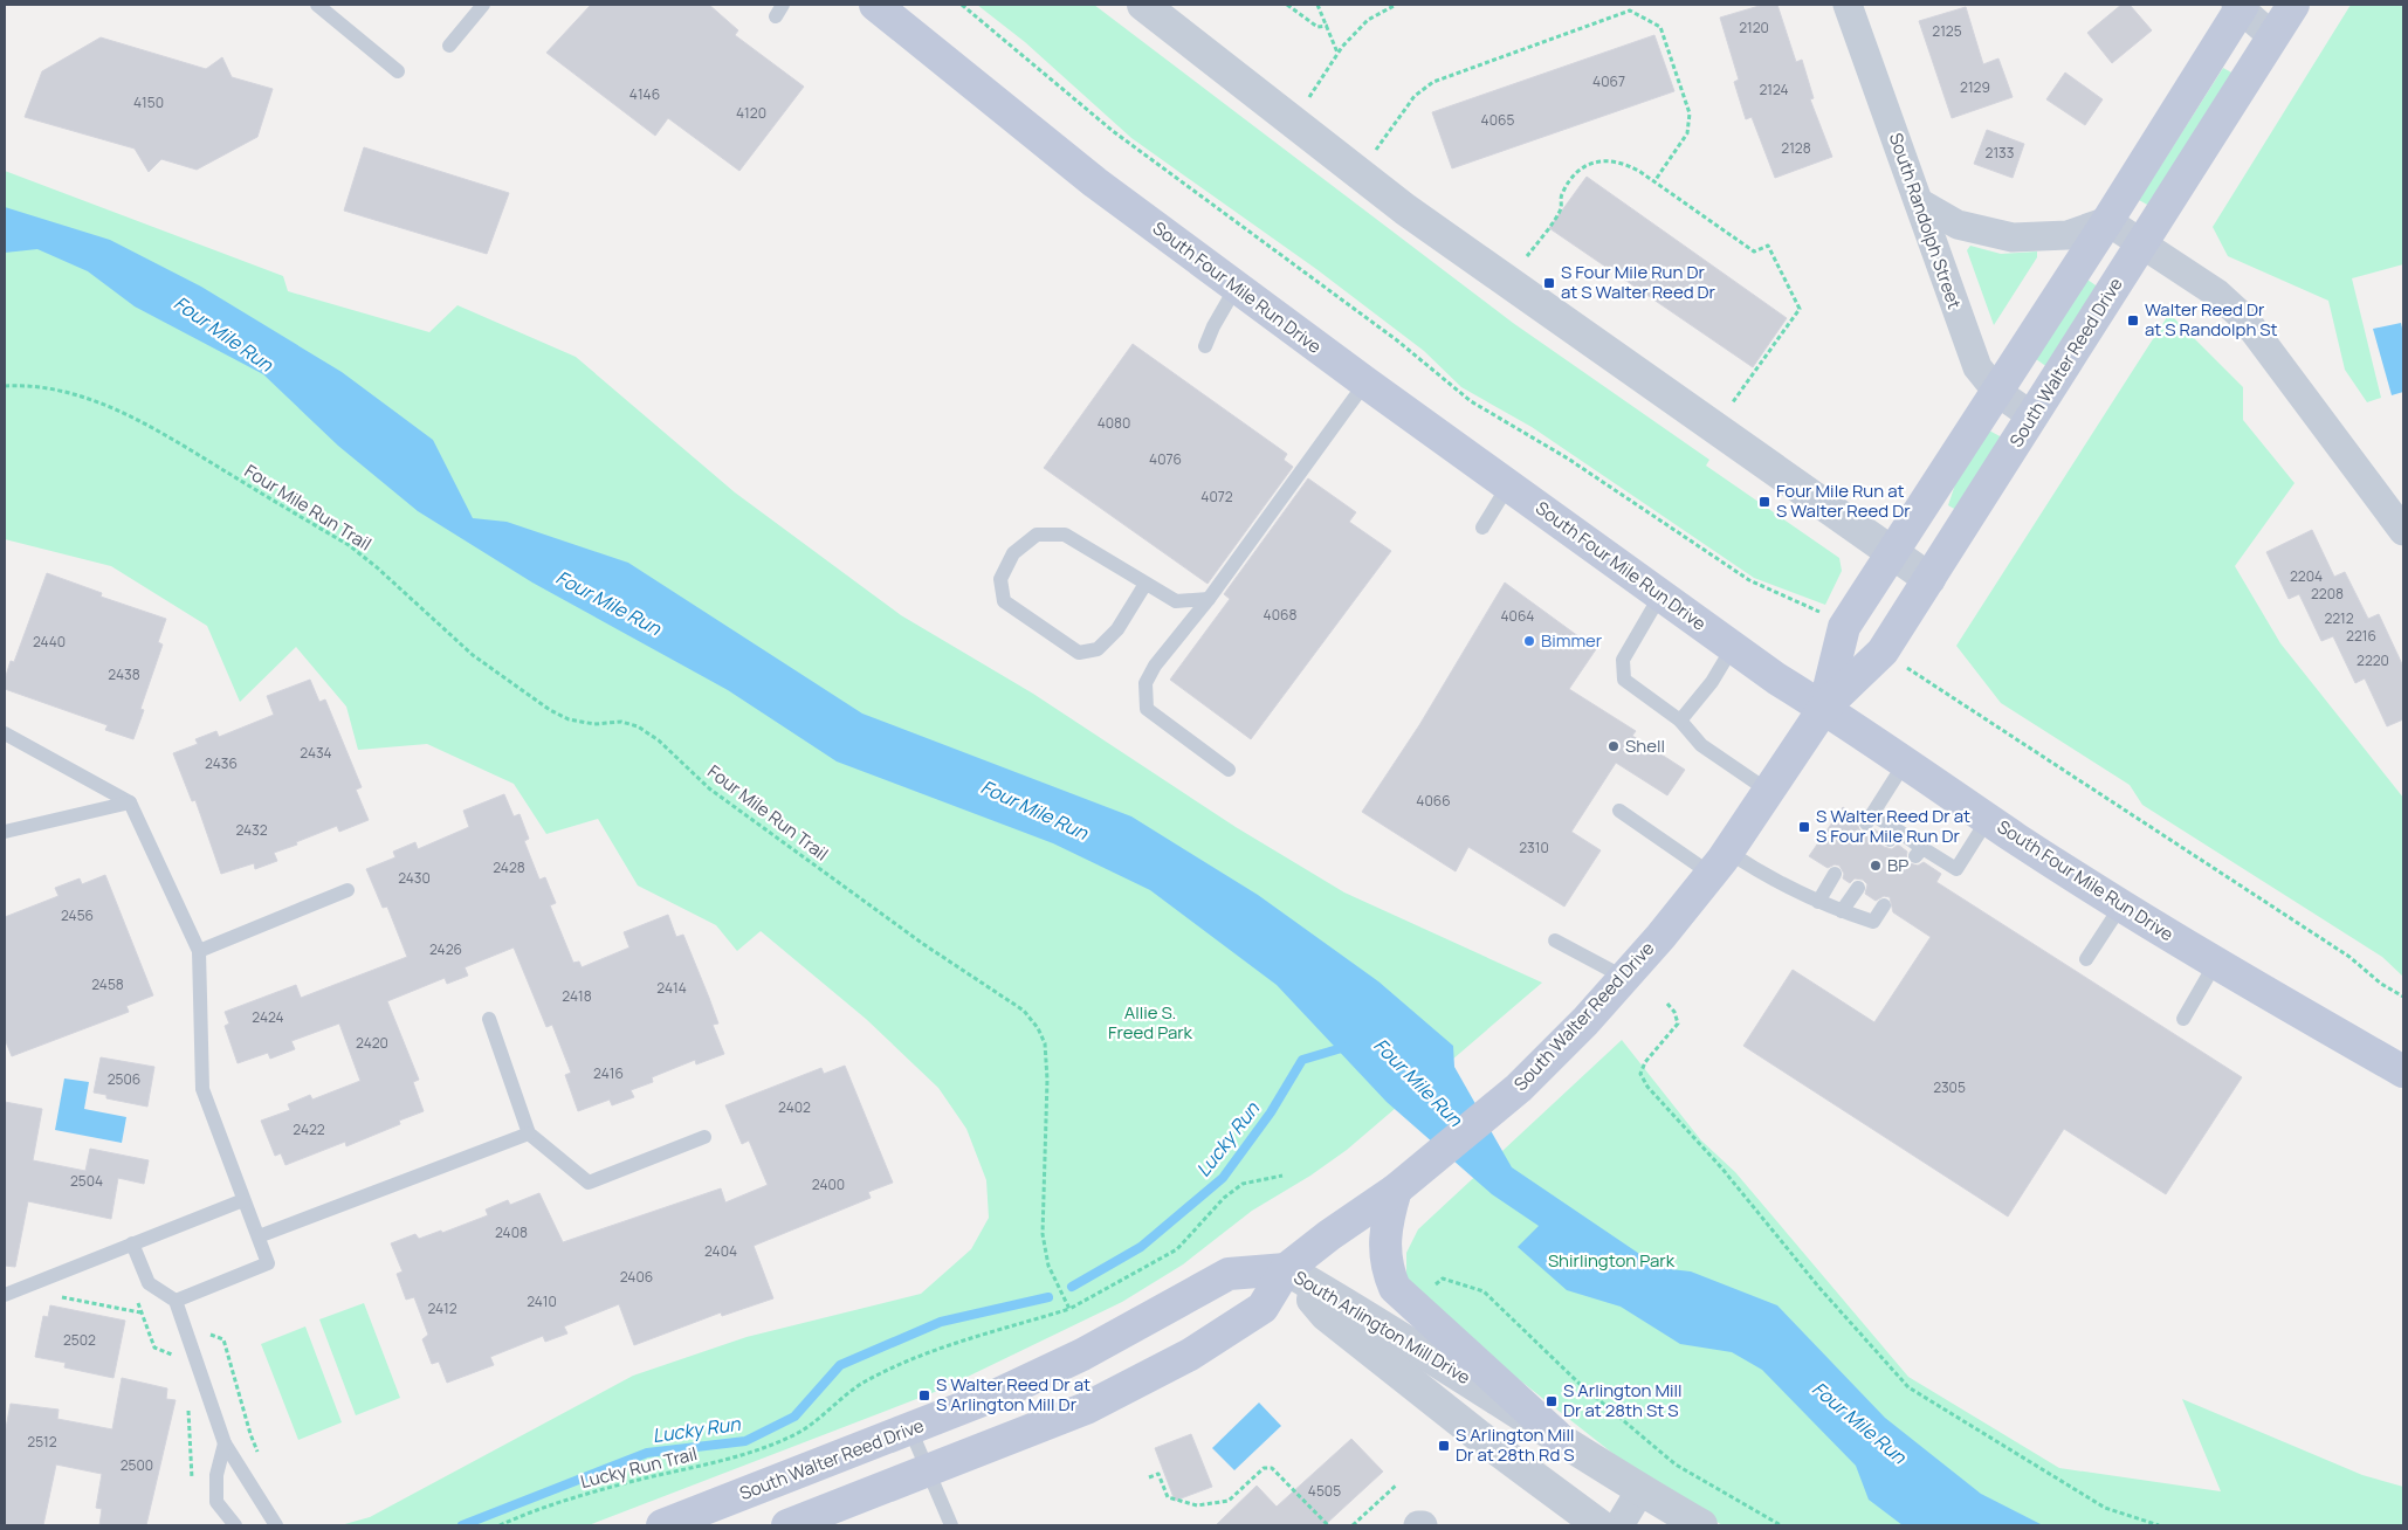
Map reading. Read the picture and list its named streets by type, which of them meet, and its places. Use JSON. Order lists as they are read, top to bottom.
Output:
{
  "streets": {
    "main road": ["South Four Mile Run Drive", "South Walter Reed Drive"],
    "street": ["South Randolph Street", "South Arlington Mill Drive"],
    "path": ["Four Mile Run Trail", "Lucky Run Trail"]
  },
  "crossings": [
    ["South Randolph Street", "South Walter Reed Drive"],
    ["South Four Mile Run Drive", "South Walter Reed Drive"],
    ["South Walter Reed Drive", "South Arlington Mill Drive"],
    ["Four Mile Run Trail", "Lucky Run Trail"]
  ],
  "water": ["Four Mile Run", "Lucky Run"],
  "parks": ["Allie S. Freed Park", "Shirlington Park"],
  "places": {
    "transit": [
      "S Four Mile Run Dr at S Walter Reed Dr",
      "Walter Reed Dr at S Randolph St",
      "Four Mile Run at S Walter Reed Dr",
      "S Walter Reed Dr at S Four Mile Run Dr",
      "S Walter Reed Dr at S Arlington Mill Dr",
      "S Arlington Mill Dr at 28th St S",
      "S Arlington Mill Dr at 28th Rd S"
    ],
    "other": ["Bimmer", "Shell", "BP"]
  },
  "house_numbers": [
    "2120",
    "2125",
    "4067",
    "2129",
    "2124",
    "4146",
    "4150",
    "4120",
    "4065",
    "2128",
    "2133",
    "4080",
    "4076",
    "4072",
    "2204",
    "2208",
    "4068",
    "4064",
    "2212",
    "2216",
    "2440",
    "2220",
    "2438",
    "2434",
    "2436",
    "4066",
    "2432",
    "2310",
    "2428",
    "2430",
    "2456",
    "2426",
    "2458",
    "2414",
    "2418",
    "2424",
    "2420",
    "2416",
    "2506",
    "2305",
    "2402",
    "2422",
    "2504",
    "2400",
    "2408",
    "2404",
    "2406",
    "2410",
    "2412",
    "2502",
    "2512",
    "2500",
    "4505"
  ]
}
